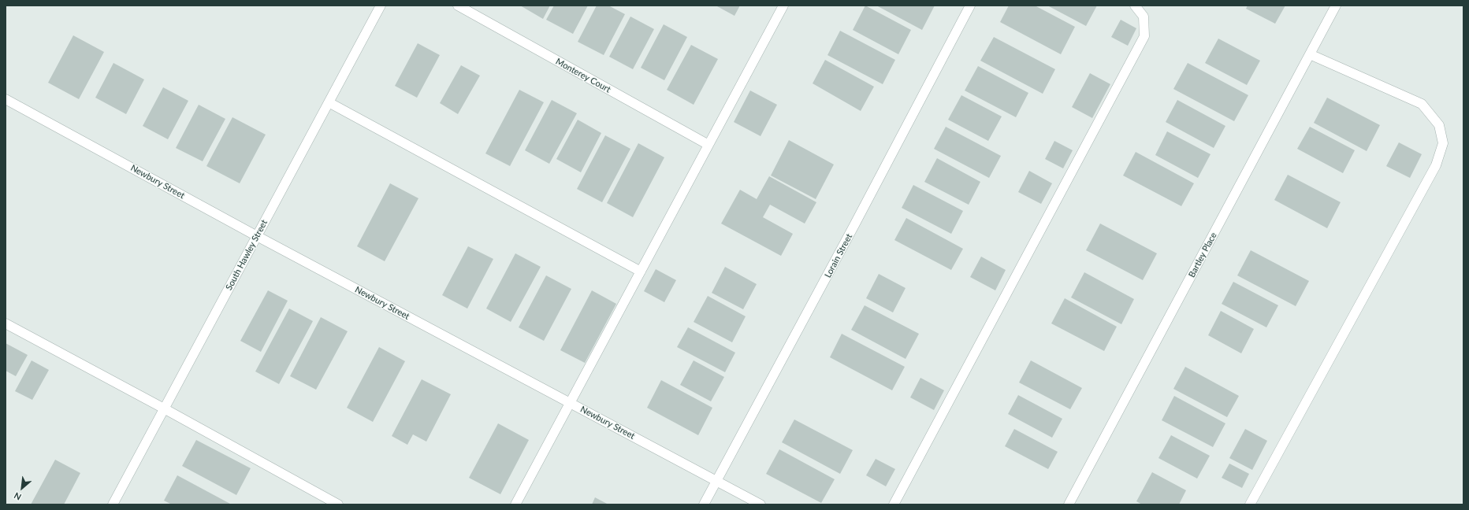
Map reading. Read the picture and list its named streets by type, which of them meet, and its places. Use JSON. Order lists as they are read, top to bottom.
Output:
{
  "streets": {
    "street": [
      "Monterey Court",
      "Newbury Street",
      "South Hawley Street",
      "Bartley Place",
      "Lorain Street"
    ]
  },
  "crossings": [
    ["Newbury Street", "South Hawley Street"],
    ["Newbury Street", "Lorain Street"]
  ],
  "north": "bottom left"
}
